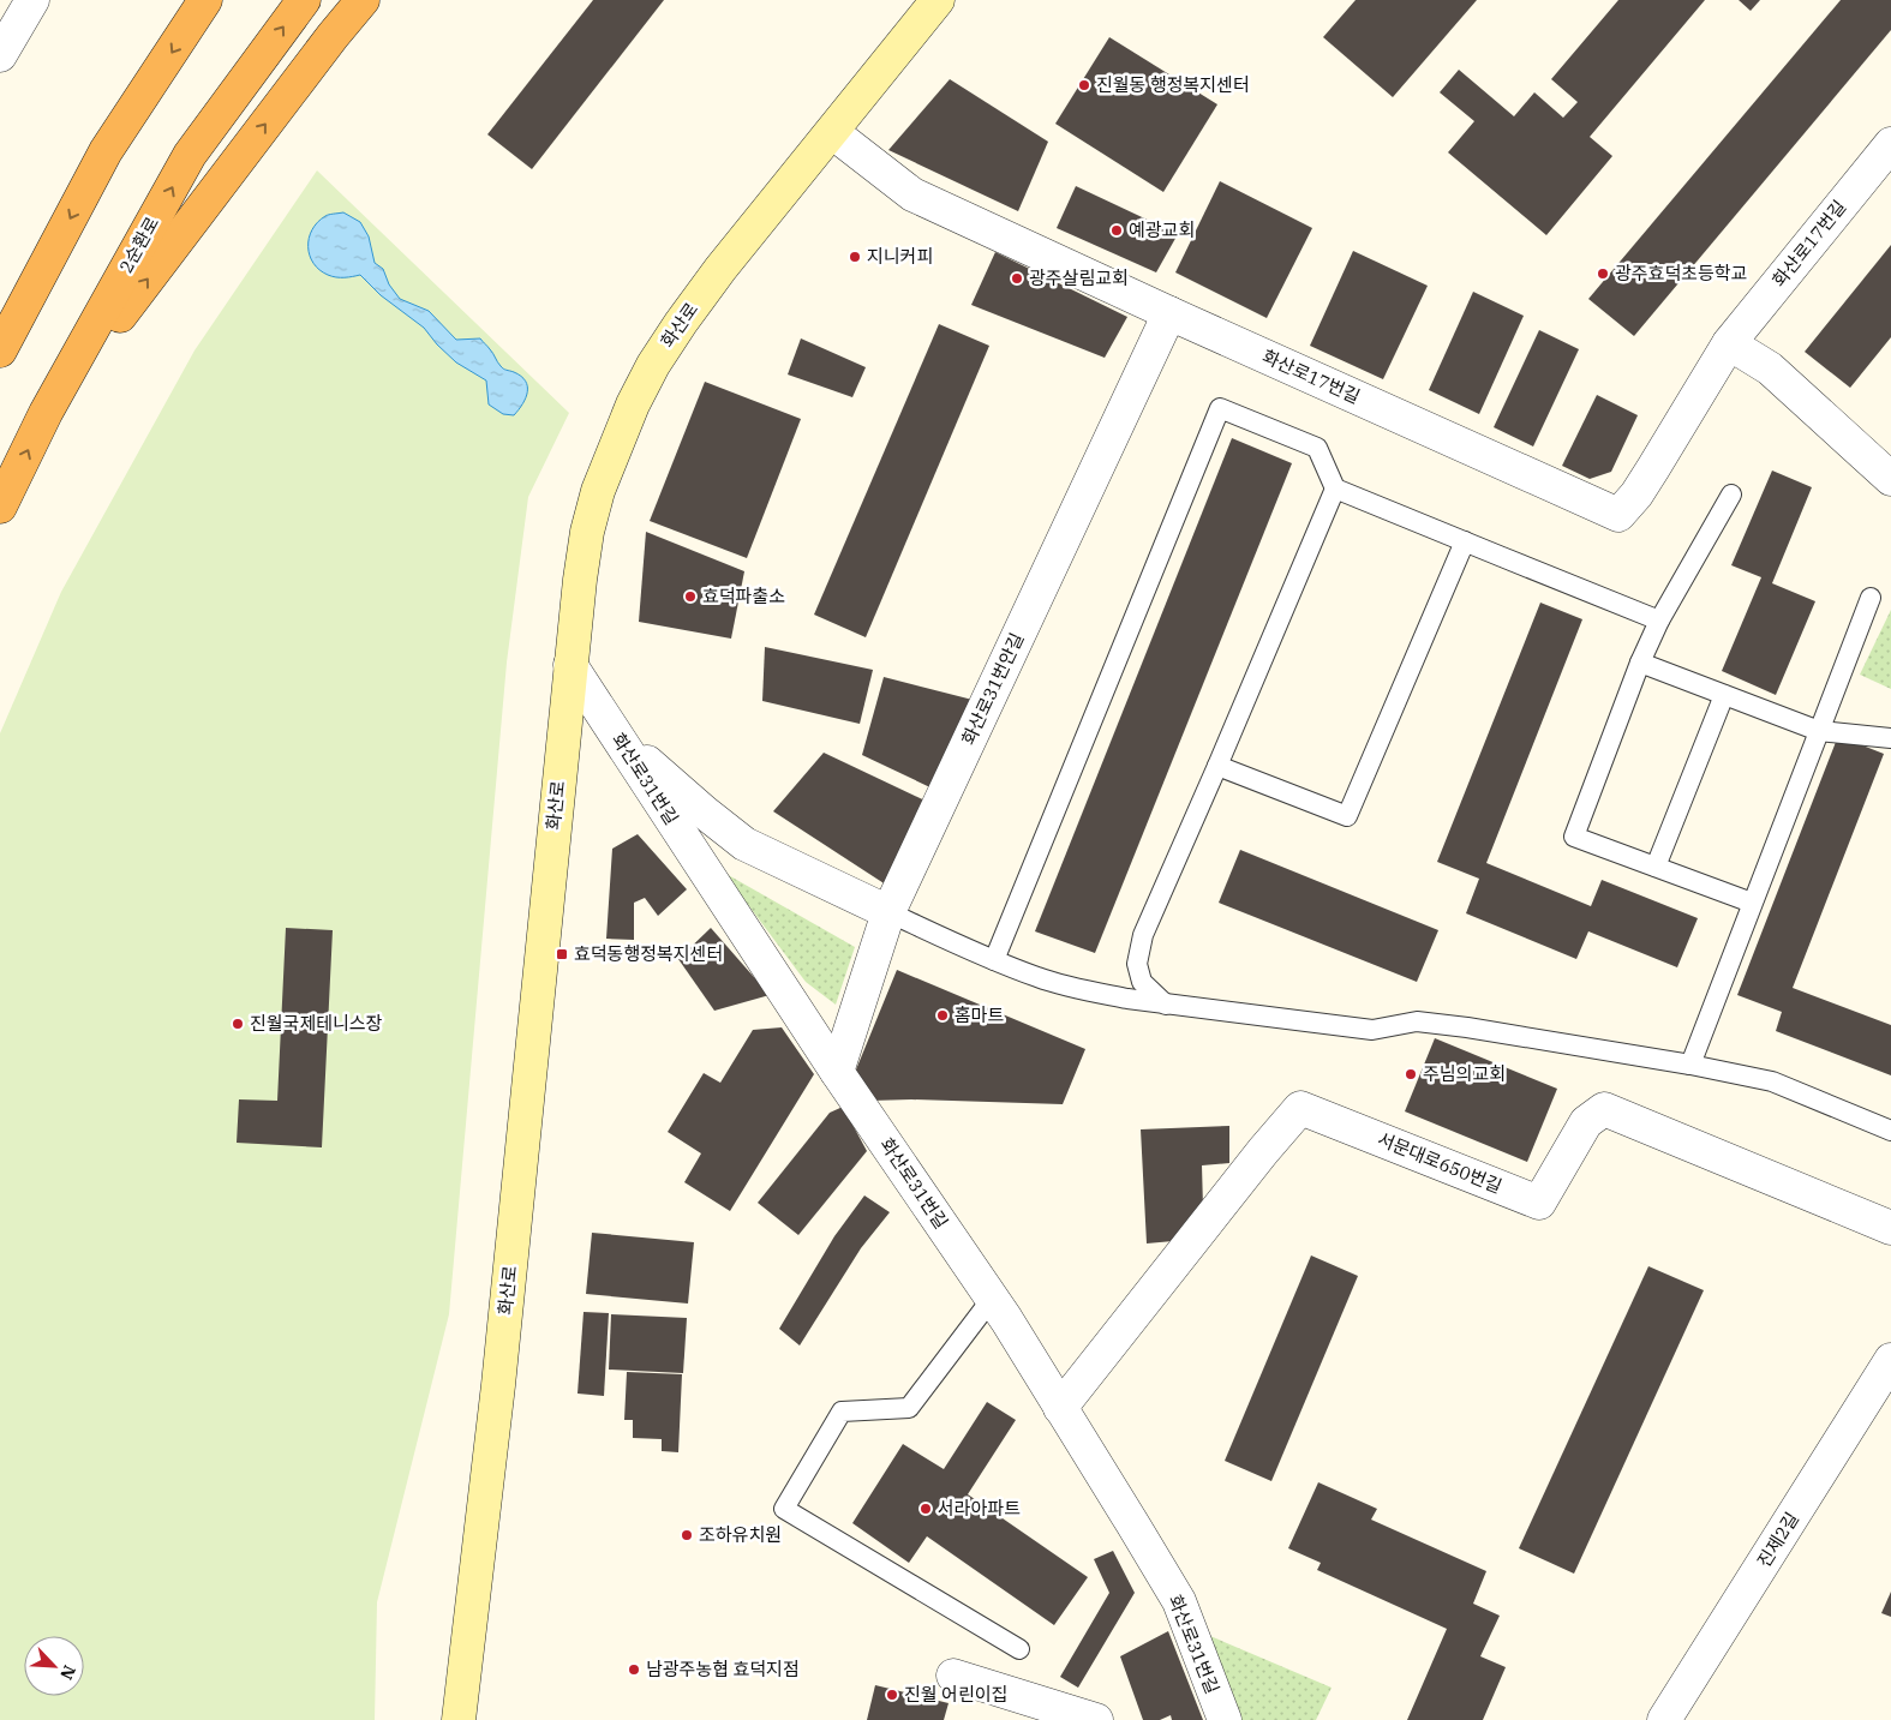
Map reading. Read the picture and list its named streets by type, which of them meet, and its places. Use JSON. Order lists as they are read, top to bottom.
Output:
{
  "streets": {
    "highway": ["2순환로"],
    "main road": ["화산로"],
    "street": [
      "화산로17번길",
      "화산로31번안길",
      "화산로31번길",
      "서문대로650번길",
      "진제2길"
    ]
  },
  "crossings": [
    ["화산로17번길", "화산로"],
    ["화산로17번길", "화산로31번안길"],
    ["화산로", "화산로31번길"],
    ["화산로31번안길", "화산로31번길"],
    ["화산로31번길", "서문대로650번길"]
  ],
  "places": {
    "other": [
      "진월동 행정복지센터",
      "예광교회",
      "지니커피",
      "광주효덕초등학교",
      "광주살림교회",
      "효덕파출소",
      "홈마트",
      "진월국제테니스장",
      "주님의교회",
      "서라아파트",
      "조하유치원",
      "남광주농협 효덕지점",
      "진월 어린이집"
    ],
    "transit": ["효덕동행정복지센터"]
  },
  "north": "bottom right"
}
